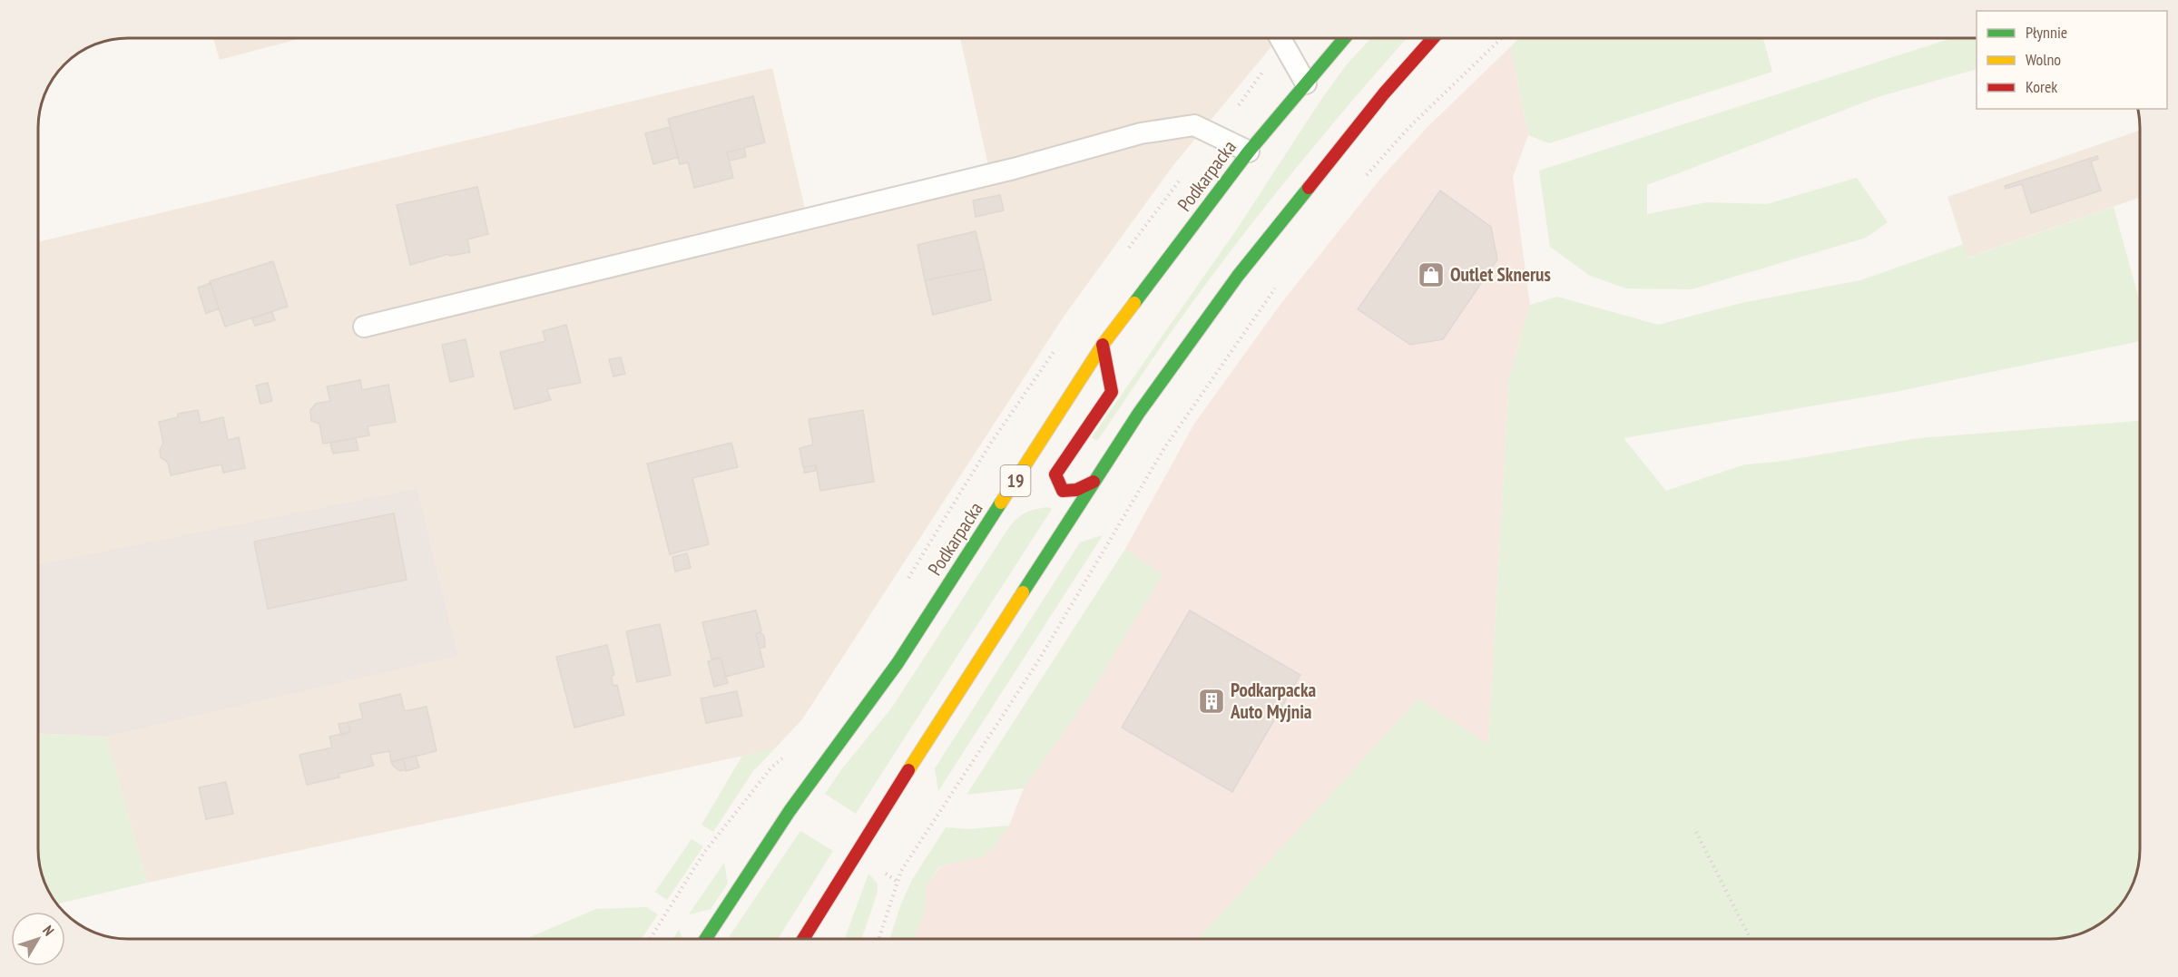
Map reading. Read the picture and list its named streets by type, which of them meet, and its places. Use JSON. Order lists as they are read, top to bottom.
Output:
{
  "streets": {
    "highway": ["Podkarpacka", "19"]
  },
  "places": {
    "shop": ["Outlet Sknerus"],
    "building": ["Podkarpacka Auto Myjnia"]
  },
  "legend": ["Płynnie", "Wolno", "Korek"],
  "north": "top right"
}
